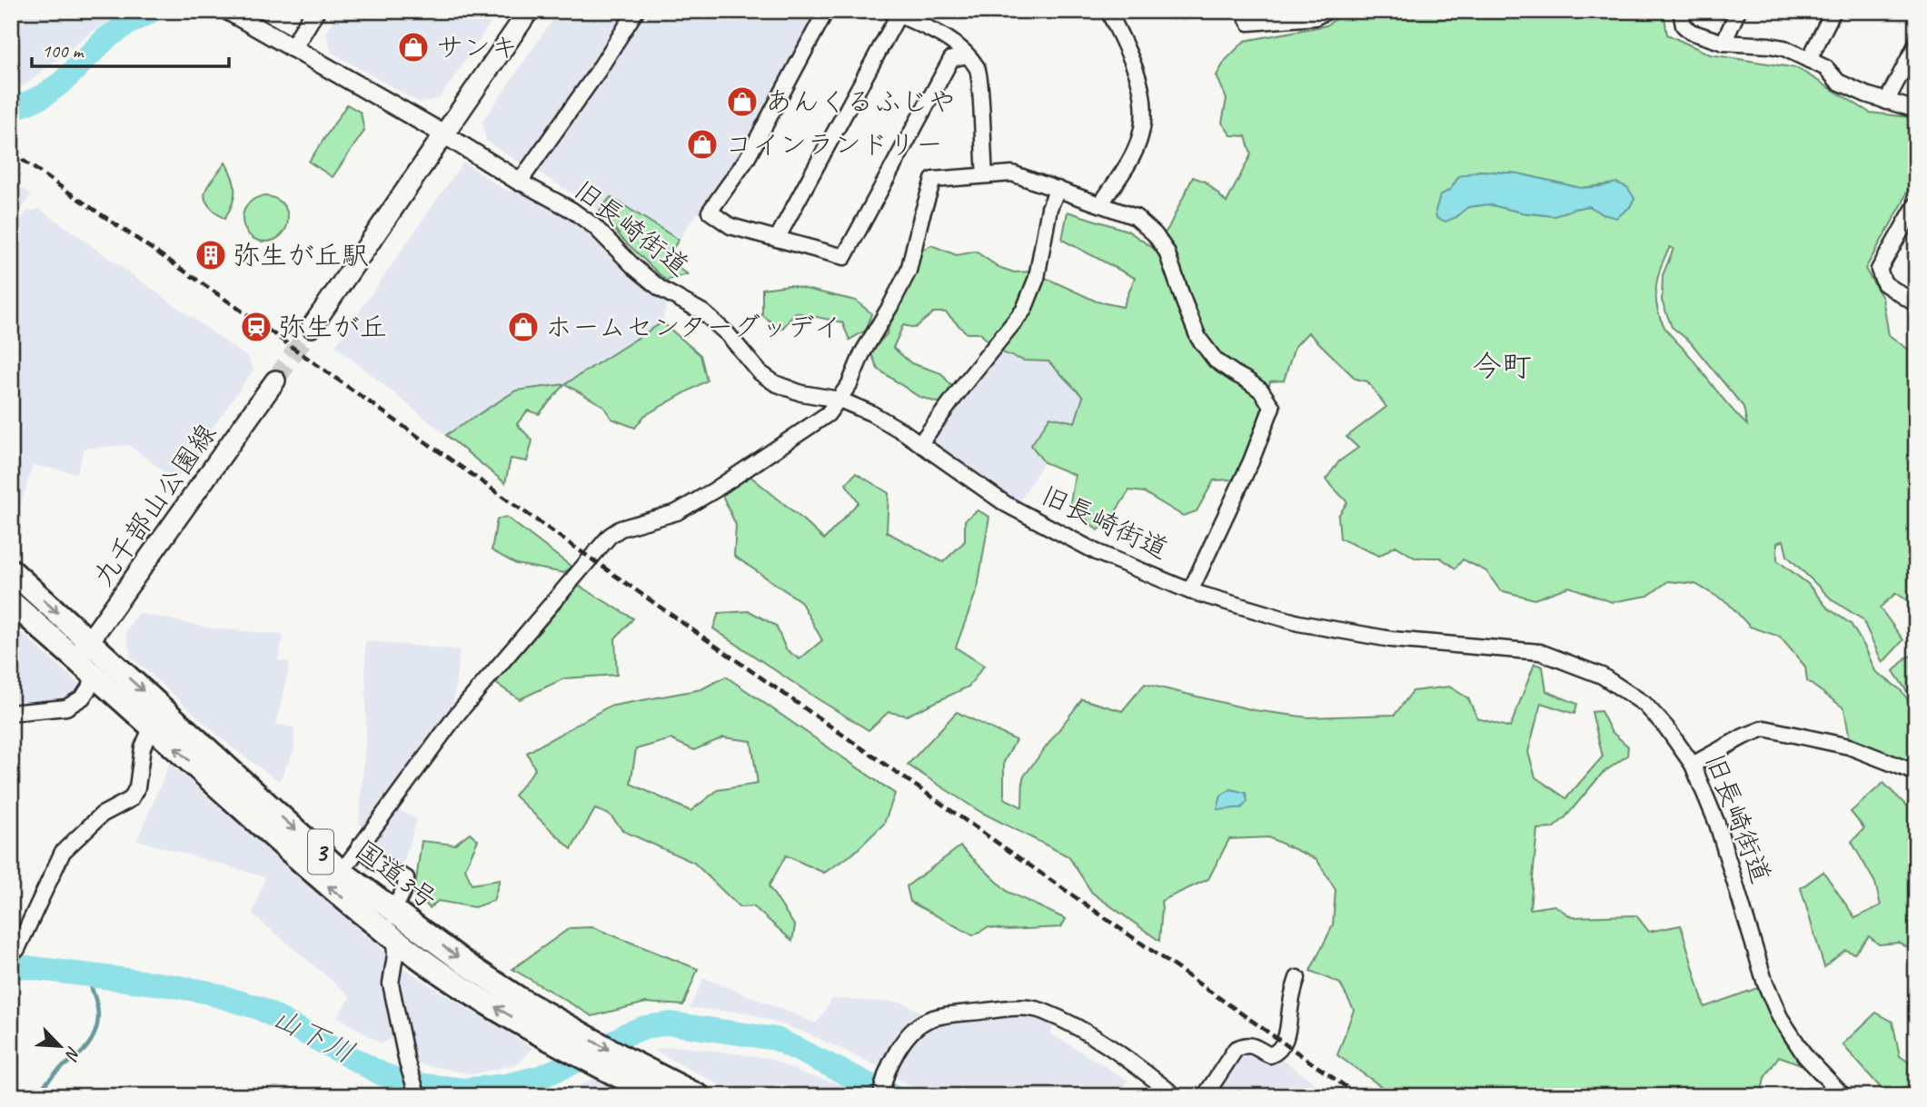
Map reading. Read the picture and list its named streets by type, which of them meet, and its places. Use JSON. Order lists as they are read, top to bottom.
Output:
{
  "streets": {
    "highway": ["3", "国道3号"],
    "main road": ["九千部山公園線"],
    "street": ["旧長崎街道"]
  },
  "crossings": [
    ["九千部山公園線", "国道3号"]
  ],
  "districts": ["今町"],
  "water": ["山下川"],
  "places": {
    "shop": [
      "サンキ",
      "あんくるふじや",
      "コインランドリー",
      "ホームセンターグッデイ"
    ],
    "building": ["弥生が丘駅"],
    "station": ["弥生が丘"]
  },
  "scale_bar": "100 m",
  "north": "bottom right"
}
